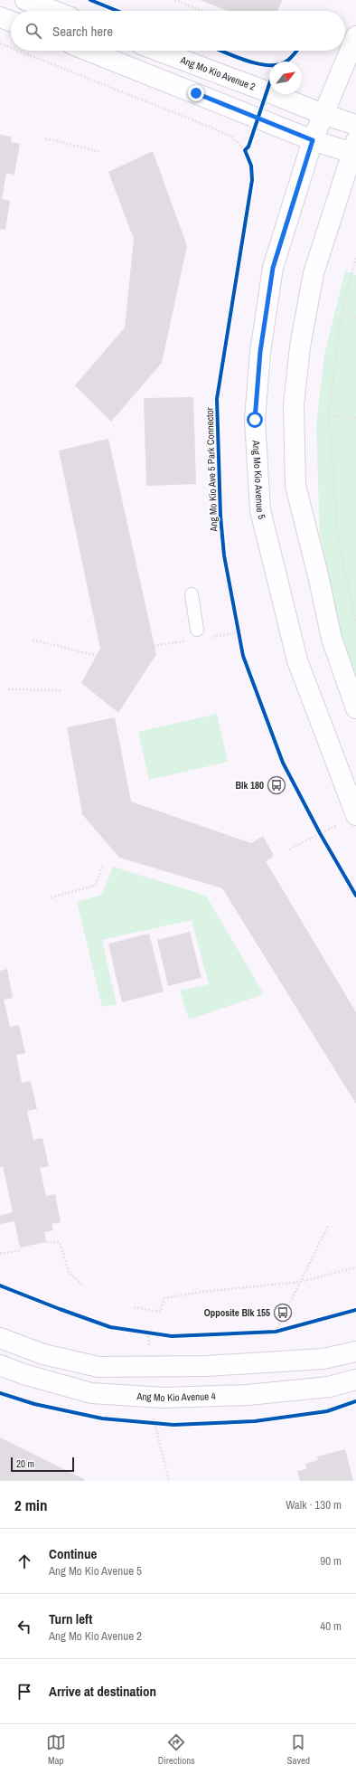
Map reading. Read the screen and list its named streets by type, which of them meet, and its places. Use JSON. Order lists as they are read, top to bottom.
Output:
{
  "streets": {
    "main road": ["Ang Mo Kio Avenue 2", "Ang Mo Kio Avenue 5", "Ang Mo Kio Avenue 4"],
    "cycle path": ["Ang Mo Kio Ave 5 Park Connector"]
  },
  "crossings": [
    ["Ang Mo Kio Avenue 2", "Ang Mo Kio Avenue 5"]
  ],
  "places": {
    "bus stop": ["Blk 180", "Opposite Blk 155"]
  },
  "scale_bar": "20 m",
  "north": "top right",
  "page": {
    "search": "Search here",
    "scale": "20 m",
    "heading": ["2 min", "Walk · 130 m"],
    "list": [
      ["Continue", "Ang Mo Kio Avenue 5", "90 m"],
      ["Turn left", "Ang Mo Kio Avenue 2", "40 m"],
      "Arrive at destination"
    ],
    "nav": ["Map", "Directions", "Saved"]
  }
}
